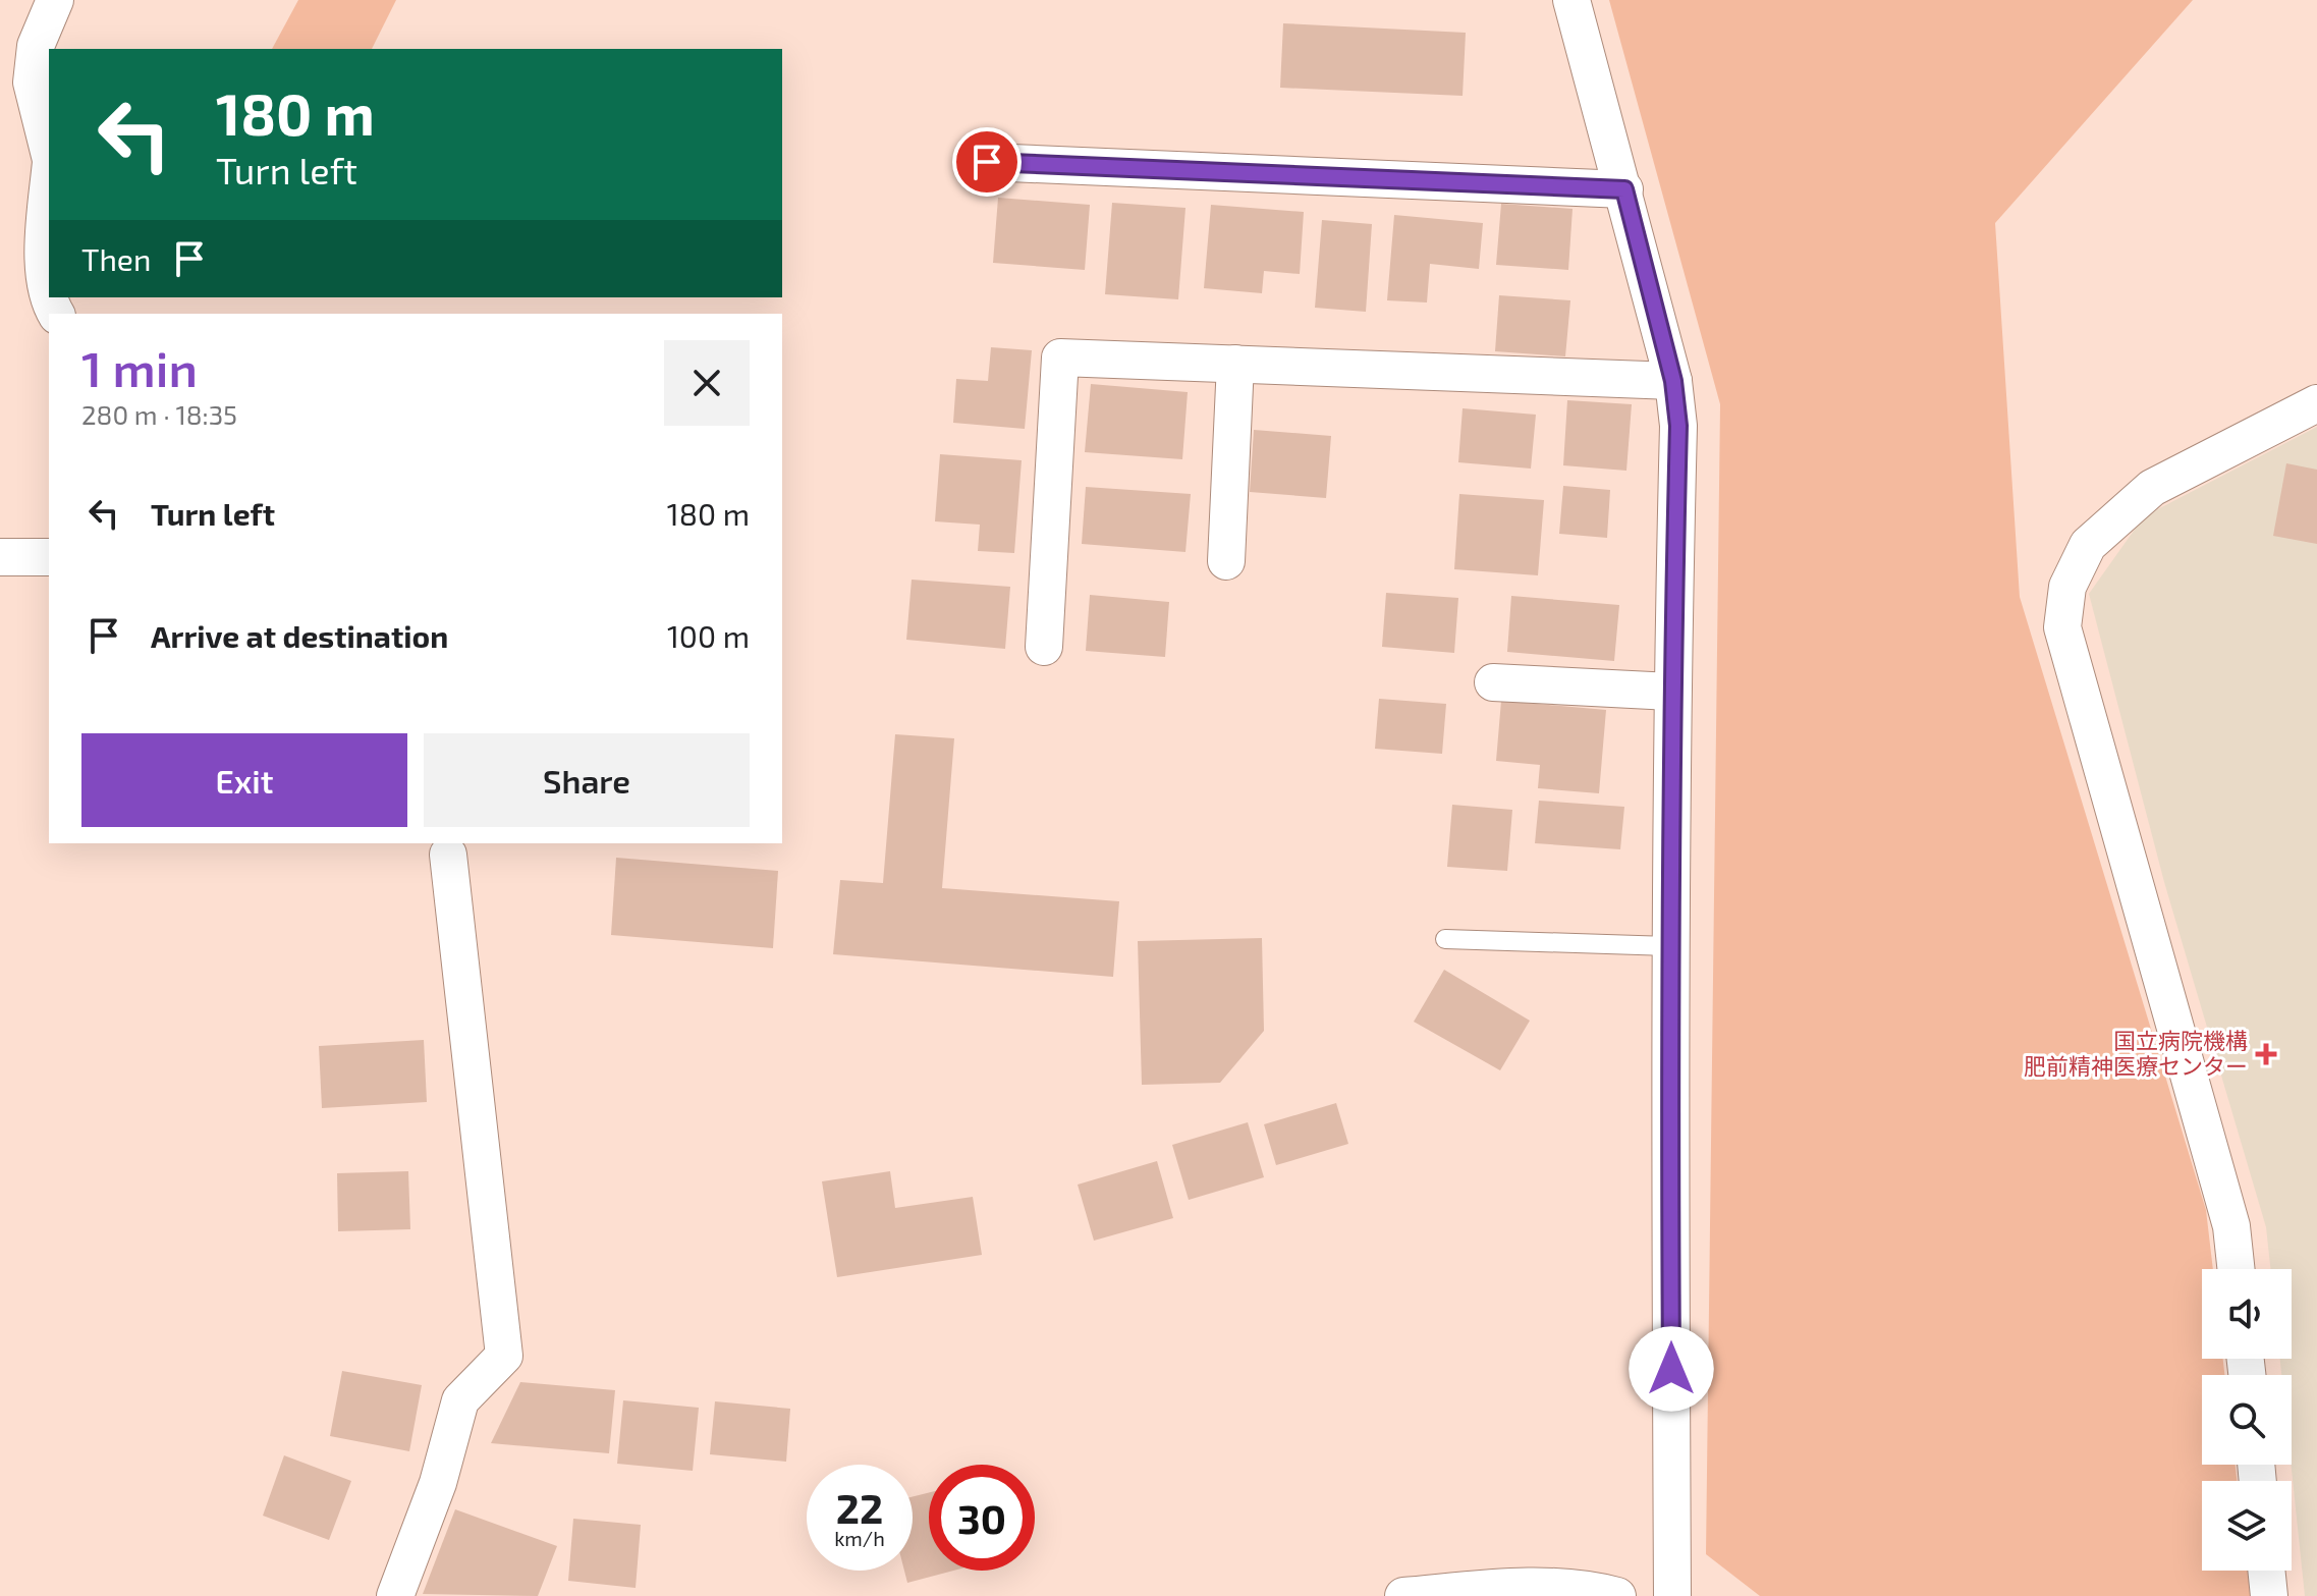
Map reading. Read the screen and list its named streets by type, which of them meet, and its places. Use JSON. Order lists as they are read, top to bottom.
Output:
{
  "places": {
    "health": ["国立病院機構 肥前精神医療センター"]
  },
  "page": {
    "turn": ["180 m", "Turn left"],
    "then": "Then",
    "heading": ["1 min", "280 m · 18:35"],
    "list": [
      {
        "name": "Turn left",
        "value": "180 m"
      },
      {
        "name": "Arrive at destination",
        "value": "100 m"
      }
    ],
    "buttons": ["Exit", "Share"],
    "speed": "22 km/h",
    "limit": "30"
  }
}
